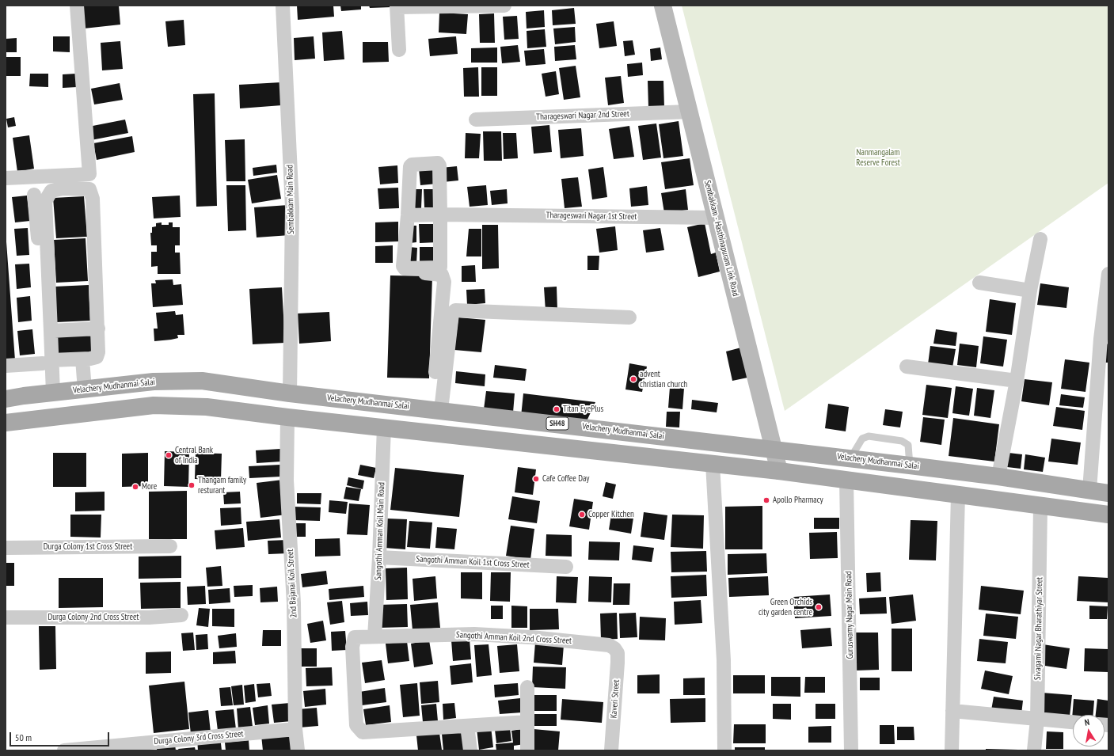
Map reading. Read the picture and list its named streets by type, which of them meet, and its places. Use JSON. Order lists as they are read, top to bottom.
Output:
{
  "streets": {
    "main road": ["Velachery Mudhanmai Salai", "SH48"],
    "street": [
      "Tharageswari Nagar 2nd Street",
      "Sembakkam Main Road",
      "Tharageswari Nagar 1st Street",
      "Sembakkam - Hasthinapuram Link Road",
      "Sangothi Amman Koil Main Road",
      "Durga Colony 1st Cross Street",
      "Sangothi Amman Koil 1st Cross Street",
      "2nd Bajanai Koil Street",
      "Guruswamy Nagar Main Road",
      "Durga Colony 2nd Cross Street",
      "Sivagami Nagar Bharathiyar Street",
      "Sangothi Amman Koil 2nd Cross Street",
      "Kaveri Street",
      "Durga Colony 3rd Cross Street"
    ]
  },
  "crossings": [
    ["Tharageswari Nagar 2nd Street", "Sembakkam - Hasthinapuram Link Road"],
    ["Sembakkam Main Road", "Velachery Mudhanmai Salai"],
    ["Tharageswari Nagar 1st Street", "Sembakkam - Hasthinapuram Link Road"],
    ["Sembakkam - Hasthinapuram Link Road", "Velachery Mudhanmai Salai"],
    ["Sangothi Amman Koil Main Road", "Sangothi Amman Koil 1st Cross Street"],
    ["Sangothi Amman Koil Main Road", "Sangothi Amman Koil 2nd Cross Street"],
    ["2nd Bajanai Koil Street", "Durga Colony 3rd Cross Street"],
    ["Sangothi Amman Koil 2nd Cross Street", "Kaveri Street"]
  ],
  "parks": ["Nanmangalam Reserve Forest"],
  "places": [
    "advent christian church",
    "Titan EyePlus",
    "Central Bank of India",
    "Cafe Coffee Day",
    "Thangam family resturant",
    "More",
    "Apollo Pharmacy",
    "Copper Kitchen",
    "Green Orchids city garden centre"
  ],
  "scale_bar": "50 m",
  "north": "top"
}
